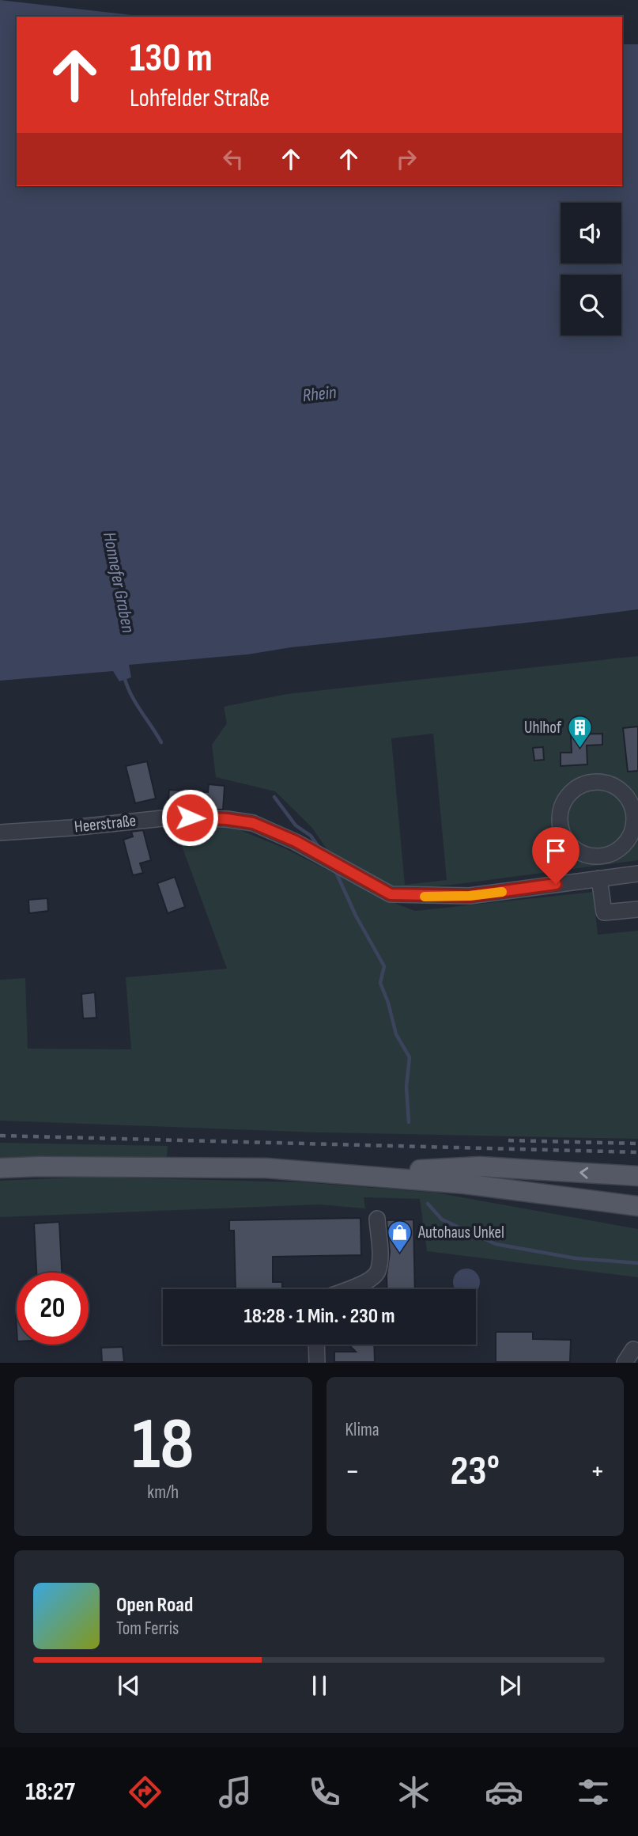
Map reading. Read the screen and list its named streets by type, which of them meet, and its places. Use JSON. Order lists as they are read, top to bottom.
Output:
{
  "streets": {
    "street": ["Heerstraße"]
  },
  "water": ["Rhein", "Honnefer Graben"],
  "places": {
    "building": ["Uhlhof"],
    "shop": ["Autohaus Unkel"]
  },
  "page": {
    "turn": ["130 m", "Lohfelder Straße"],
    "limit": "20",
    "trip": "18:28 · 1 Min. · 230 m",
    "tile": [
      ["18", "km/h"],
      "Klima"
    ],
    "heat": ["−", "23°", "+"],
    "song": ["Open Road", "Tom Ferris"],
    "tabs": "18:27"
  }
}
